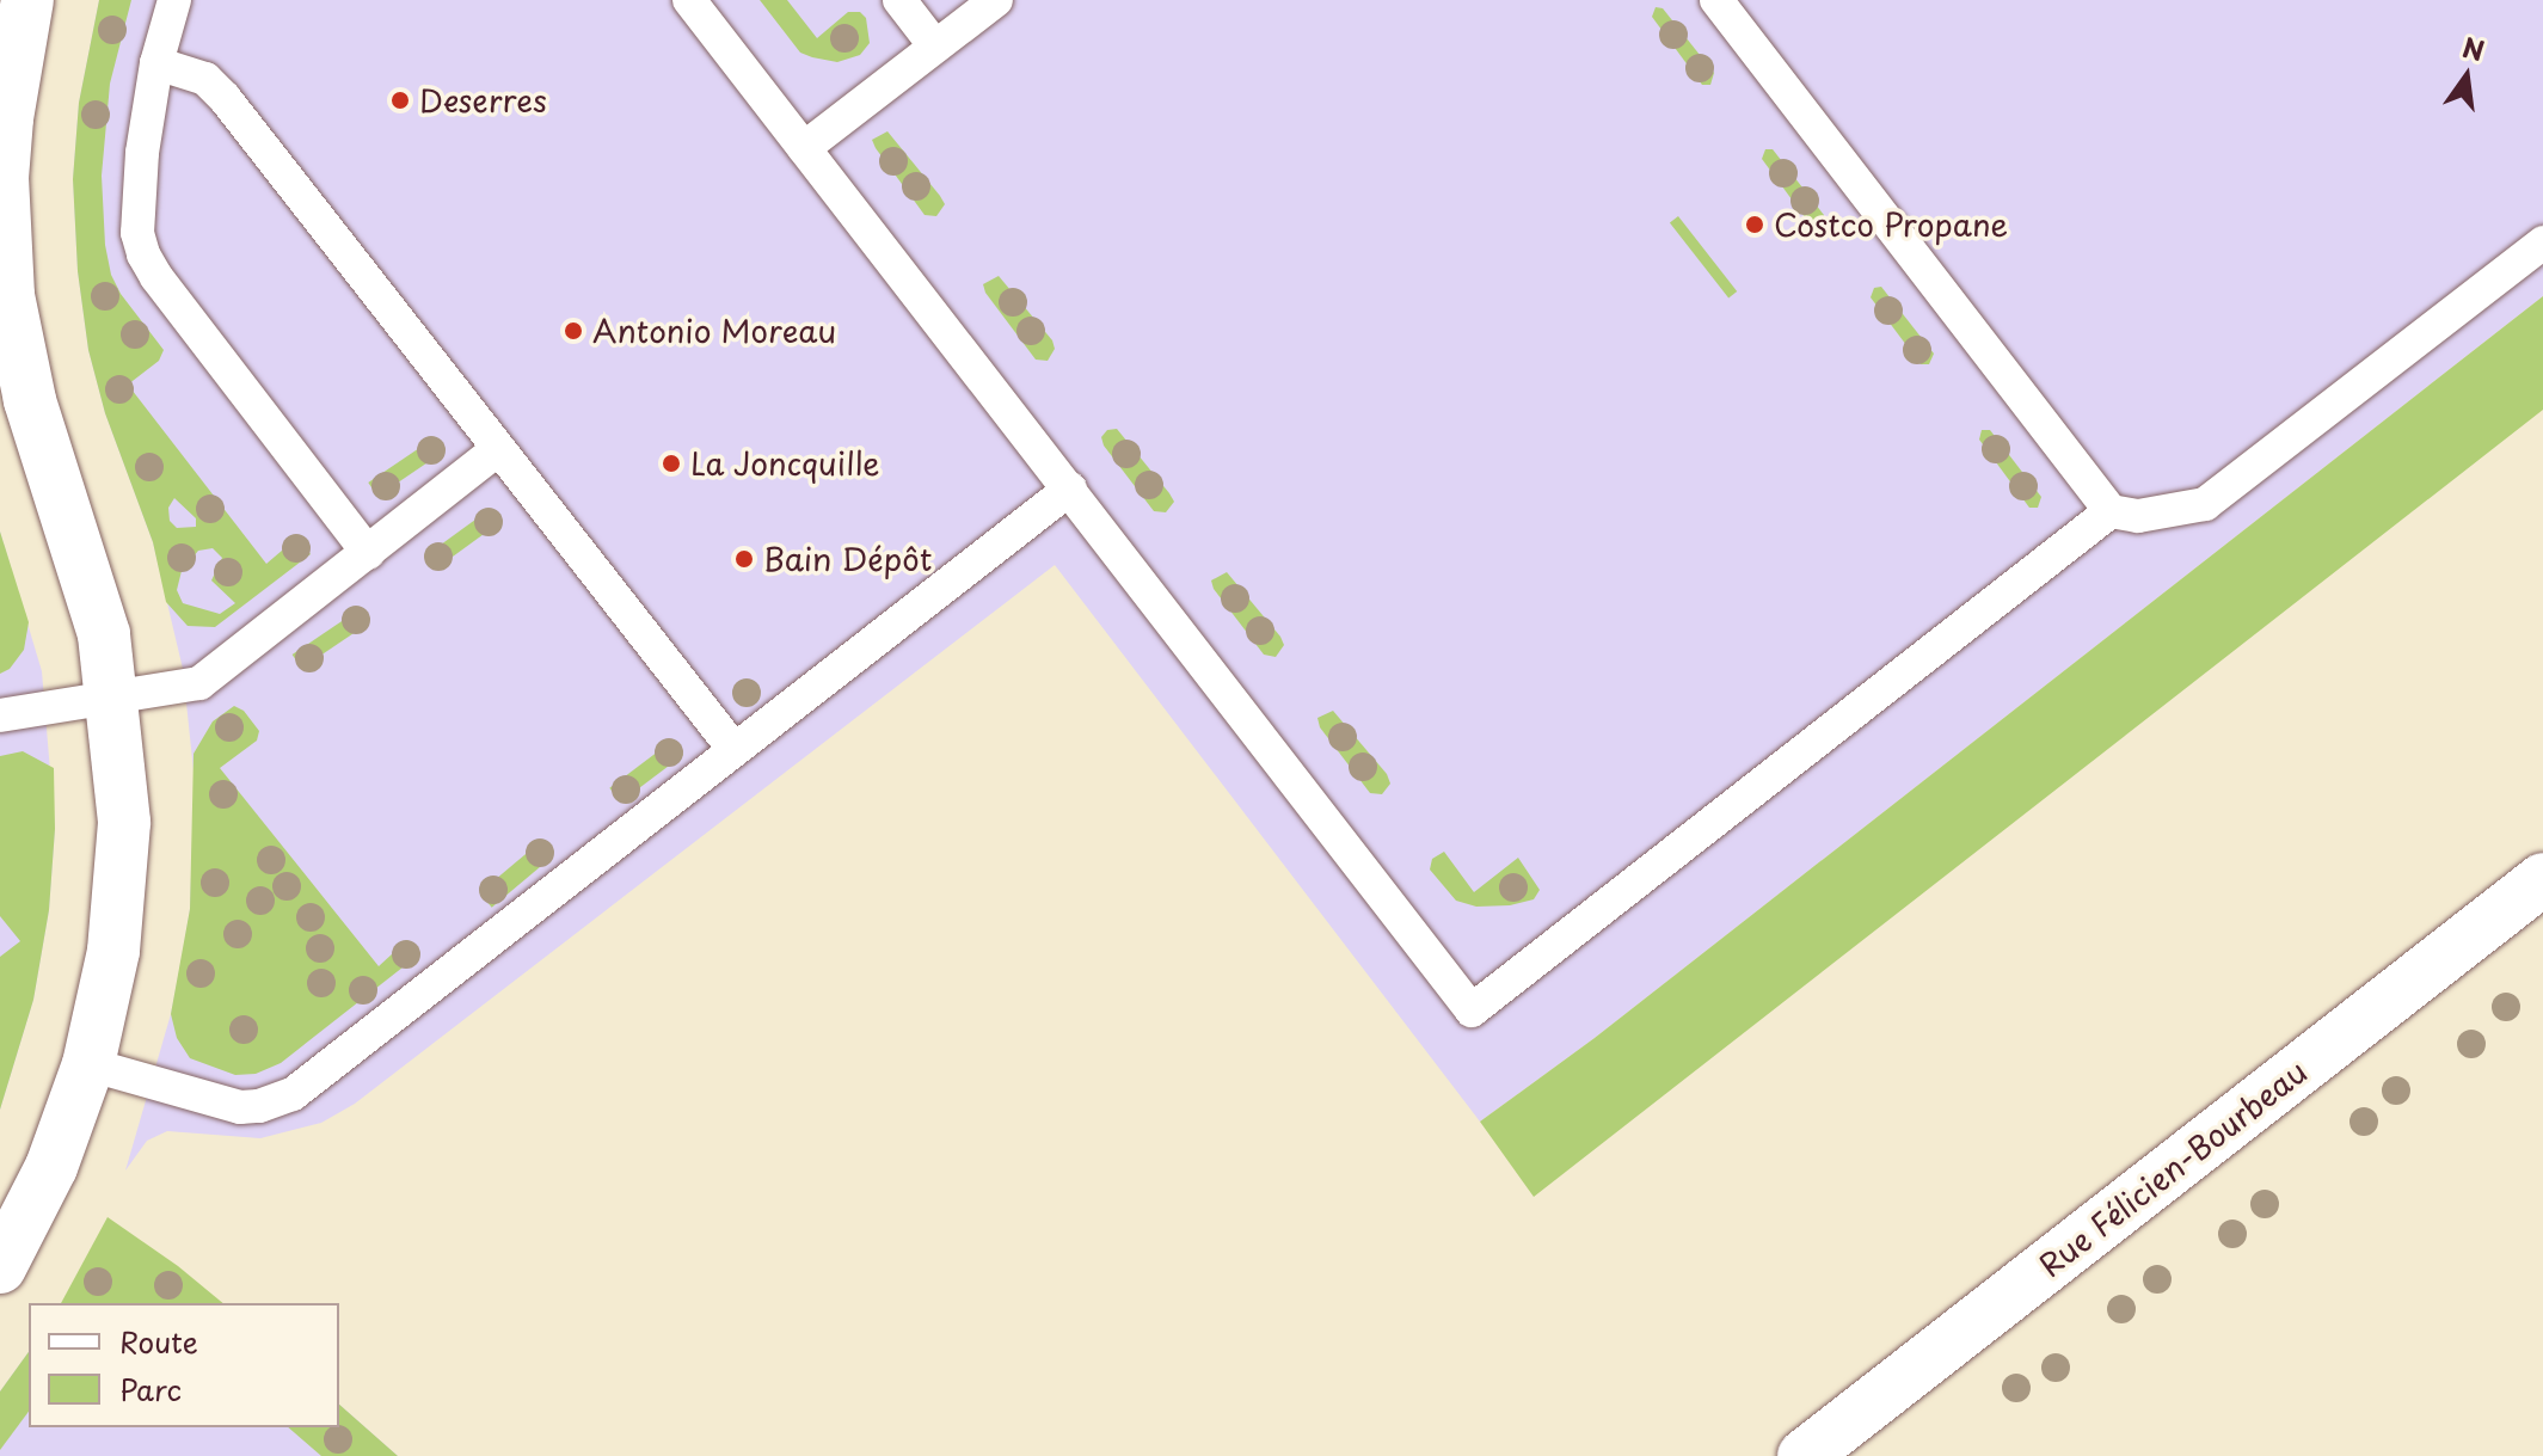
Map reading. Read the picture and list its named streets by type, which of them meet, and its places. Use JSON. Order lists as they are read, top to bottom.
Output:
{
  "streets": {
    "street": ["Rue Félicien-Bourbeau"]
  },
  "places": [
    "Deserres",
    "Costco Propane",
    "Antonio Moreau",
    "La Joncquille",
    "Bain Dépôt"
  ],
  "legend": ["Route", "Parc"],
  "north": "top"
}
